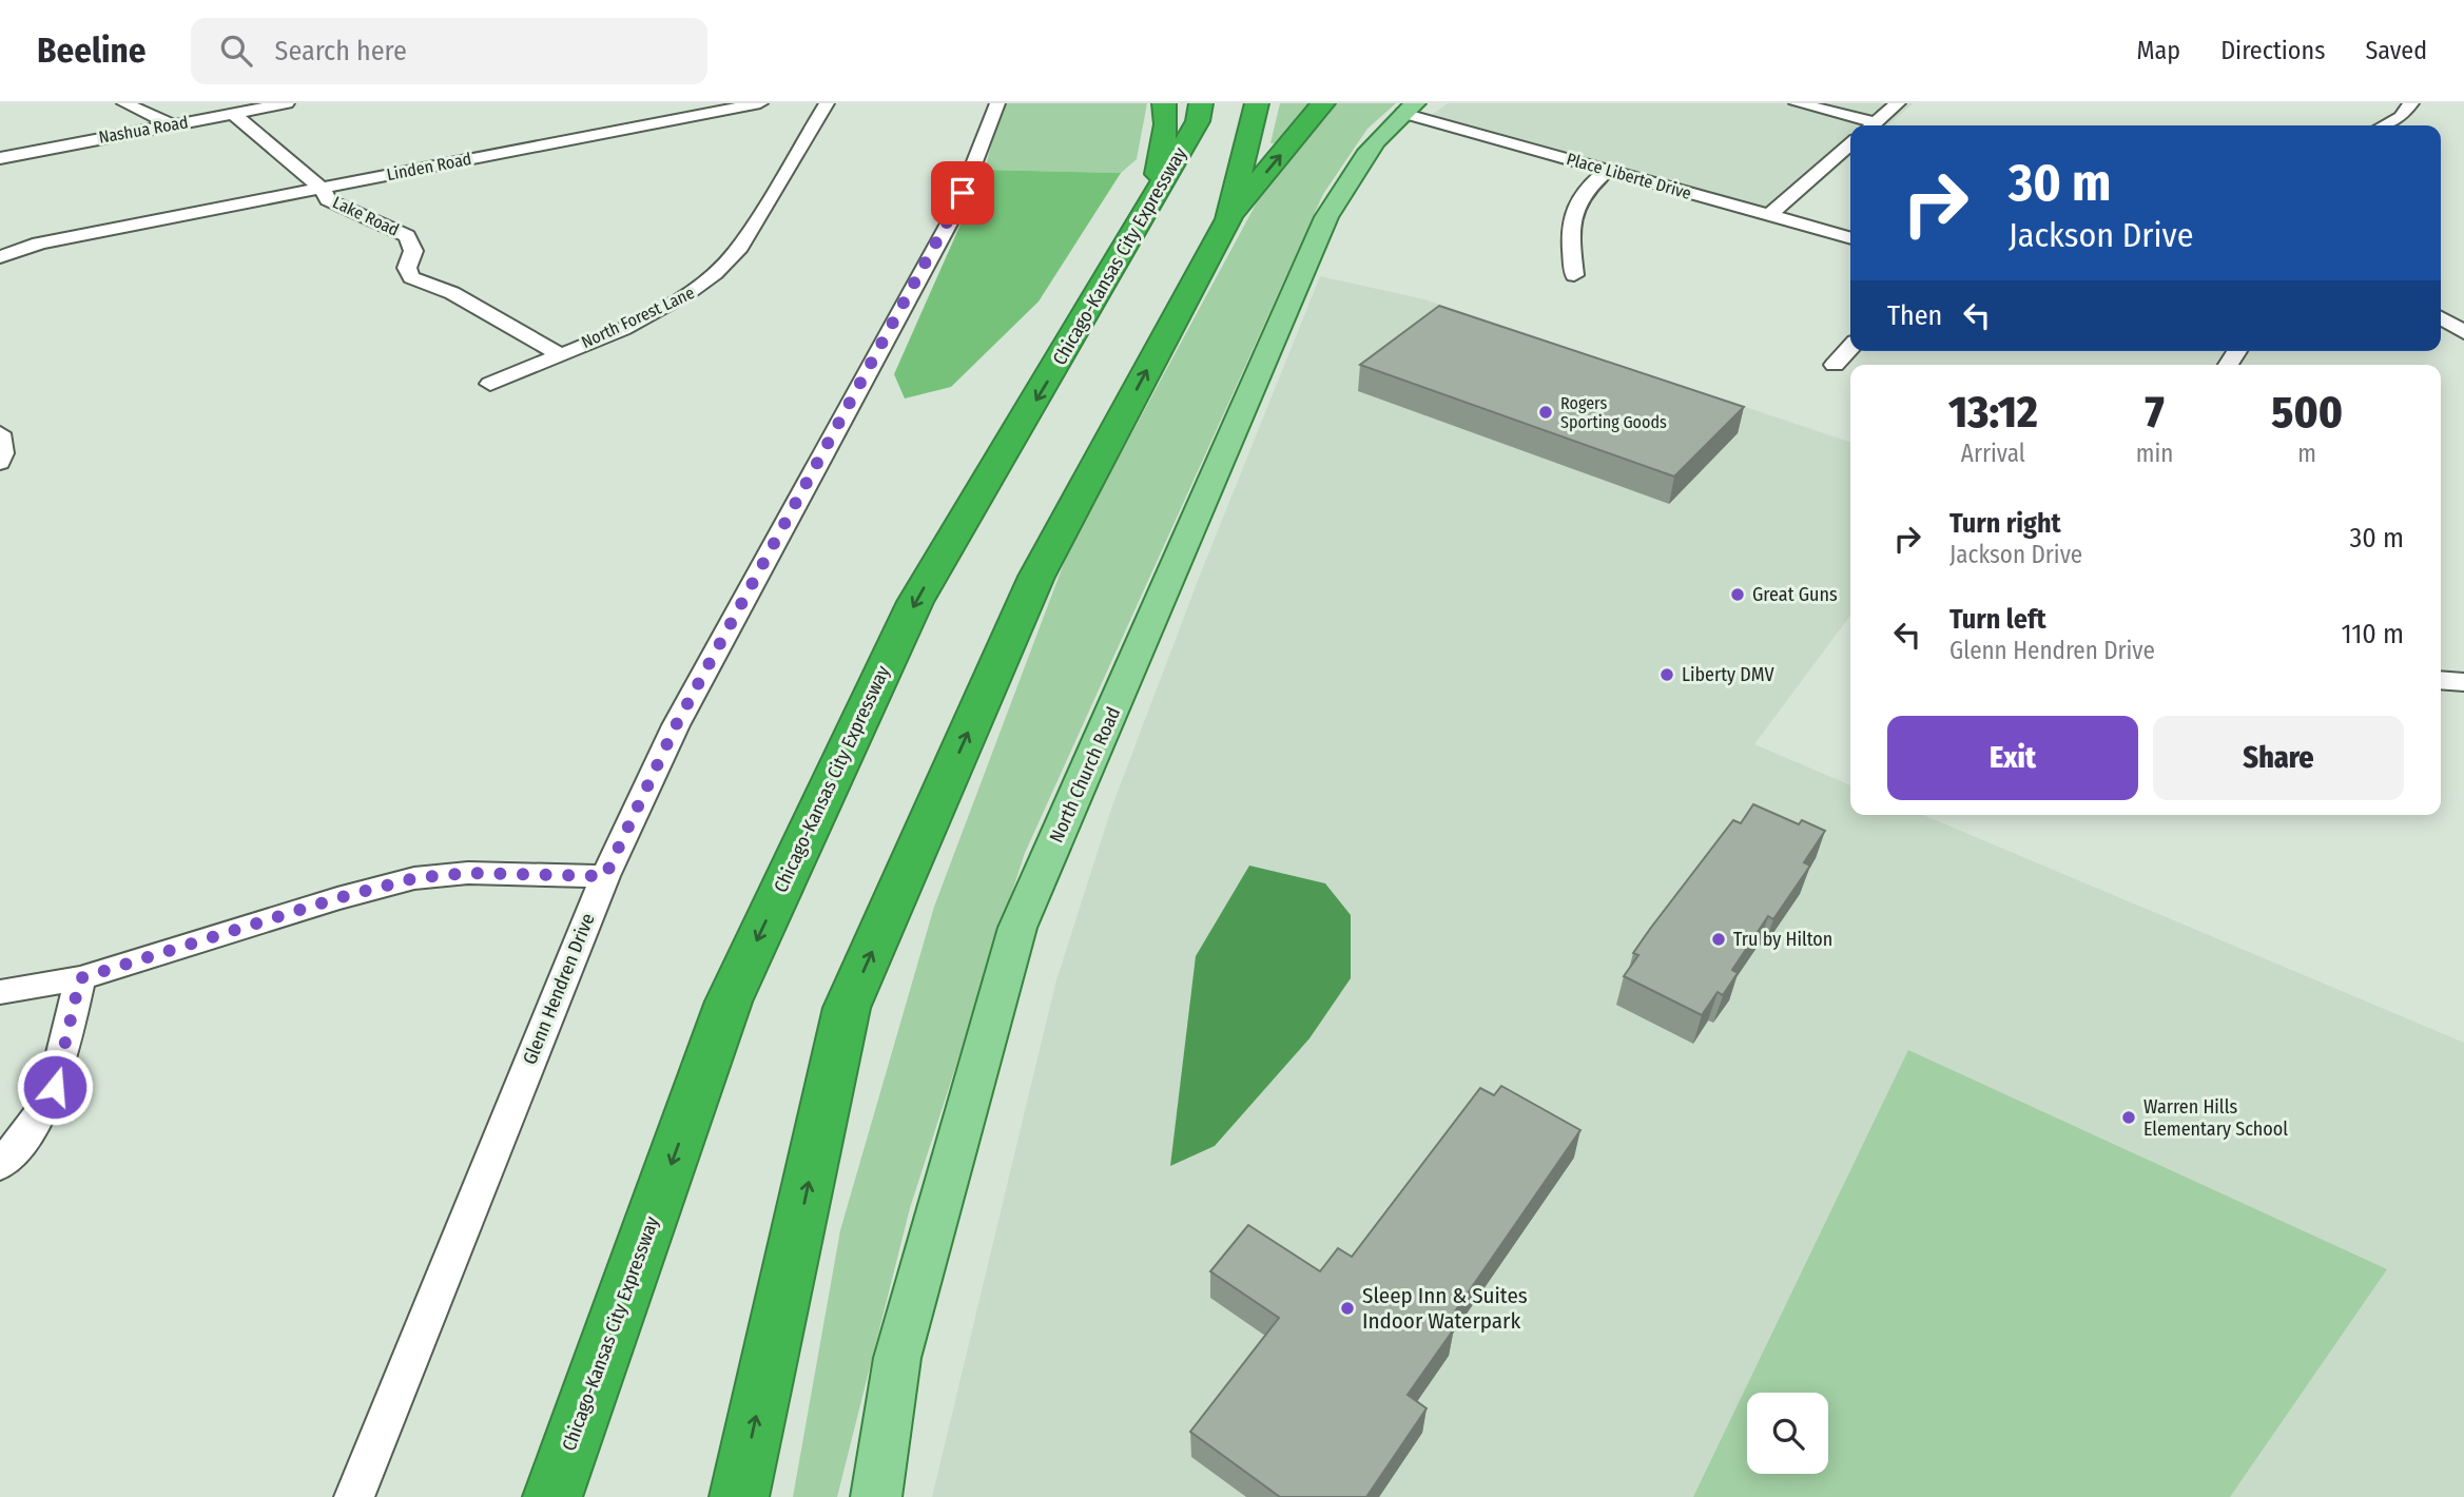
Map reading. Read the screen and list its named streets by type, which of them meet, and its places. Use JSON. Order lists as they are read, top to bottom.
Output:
{
  "streets": {
    "highway": ["Chicago-Kansas City Expressway"],
    "main road": ["North Church Road"],
    "street": [
      "Nashua Road",
      "Linden Road",
      "Place Liberte Drive",
      "Lake Road",
      "North Forest Lane",
      "Glenn Hendren Drive"
    ]
  },
  "crossings": [
    ["Nashua Road", "Lake Road"],
    ["Linden Road", "Lake Road"],
    ["Place Liberte Drive", "North Church Road"],
    ["Lake Road", "North Forest Lane"]
  ],
  "places": [
    "Rogers Sporting Goods",
    "Great Guns",
    "Liberty DMV",
    "Tru by Hilton",
    "Warren Hills Elementary School",
    "Sleep Inn & Suites Indoor Waterpark"
  ],
  "page": {
    "header": "Beeline",
    "search": "Search here",
    "nav": ["Map", "Directions", "Saved"],
    "turn": ["30 m", "Jackson Drive"],
    "then": "Then",
    "eta": [
      "13:12",
      "Arrival",
      "7",
      "min",
      "500",
      "m"
    ],
    "list": [
      {
        "name": "Turn right",
        "note": "Jackson Drive",
        "value": "30 m"
      },
      {
        "name": "Turn left",
        "note": "Glenn Hendren Drive",
        "value": "110 m"
      }
    ],
    "buttons": ["Exit", "Share"]
  }
}
